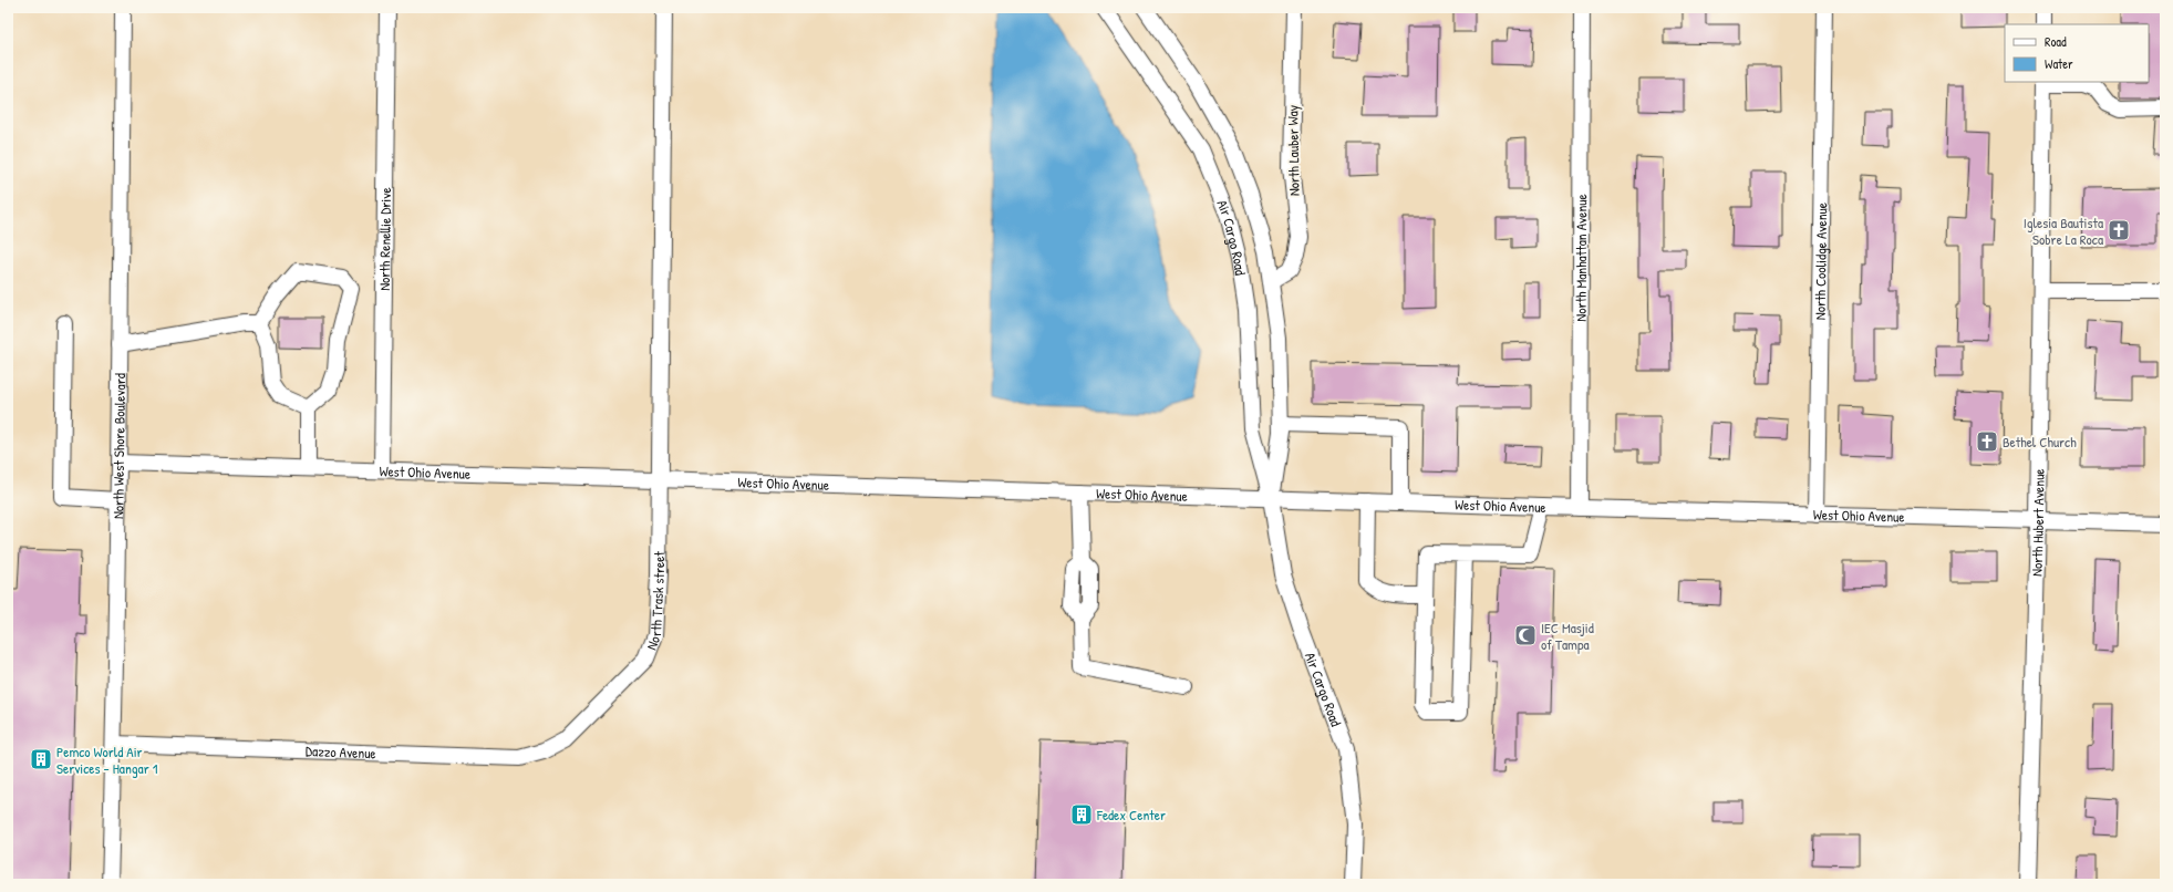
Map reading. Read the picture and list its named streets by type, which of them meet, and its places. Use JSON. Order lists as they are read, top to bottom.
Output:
{
  "streets": {
    "street": [
      "North Lauber Way",
      "Air Cargo Road",
      "North Renellie Drive",
      "North Manhattan Avenue",
      "North Coolidge Avenue",
      "North West Shore Boulevard",
      "West Ohio Avenue",
      "North Hubert Avenue",
      "North Trask street",
      "Dazzo Avenue"
    ]
  },
  "crossings": [
    ["North Lauber Way", "Air Cargo Road"],
    ["Air Cargo Road", "West Ohio Avenue"],
    ["North Renellie Drive", "West Ohio Avenue"],
    ["North Manhattan Avenue", "West Ohio Avenue"],
    ["North Coolidge Avenue", "West Ohio Avenue"],
    ["North West Shore Boulevard", "West Ohio Avenue"],
    ["North West Shore Boulevard", "Dazzo Avenue"],
    ["West Ohio Avenue", "North Hubert Avenue"],
    ["West Ohio Avenue", "North Trask street"],
    ["North Trask street", "Dazzo Avenue"]
  ],
  "places": {
    "church": ["Iglesia Bautista Sobre La Roca", "Bethel Church"],
    "mosque": ["IEC Masjid of Tampa"],
    "building": ["Pemco World Air Services - Hangar 1", "Fedex Center"]
  },
  "legend": ["Road", "Water"]
}
